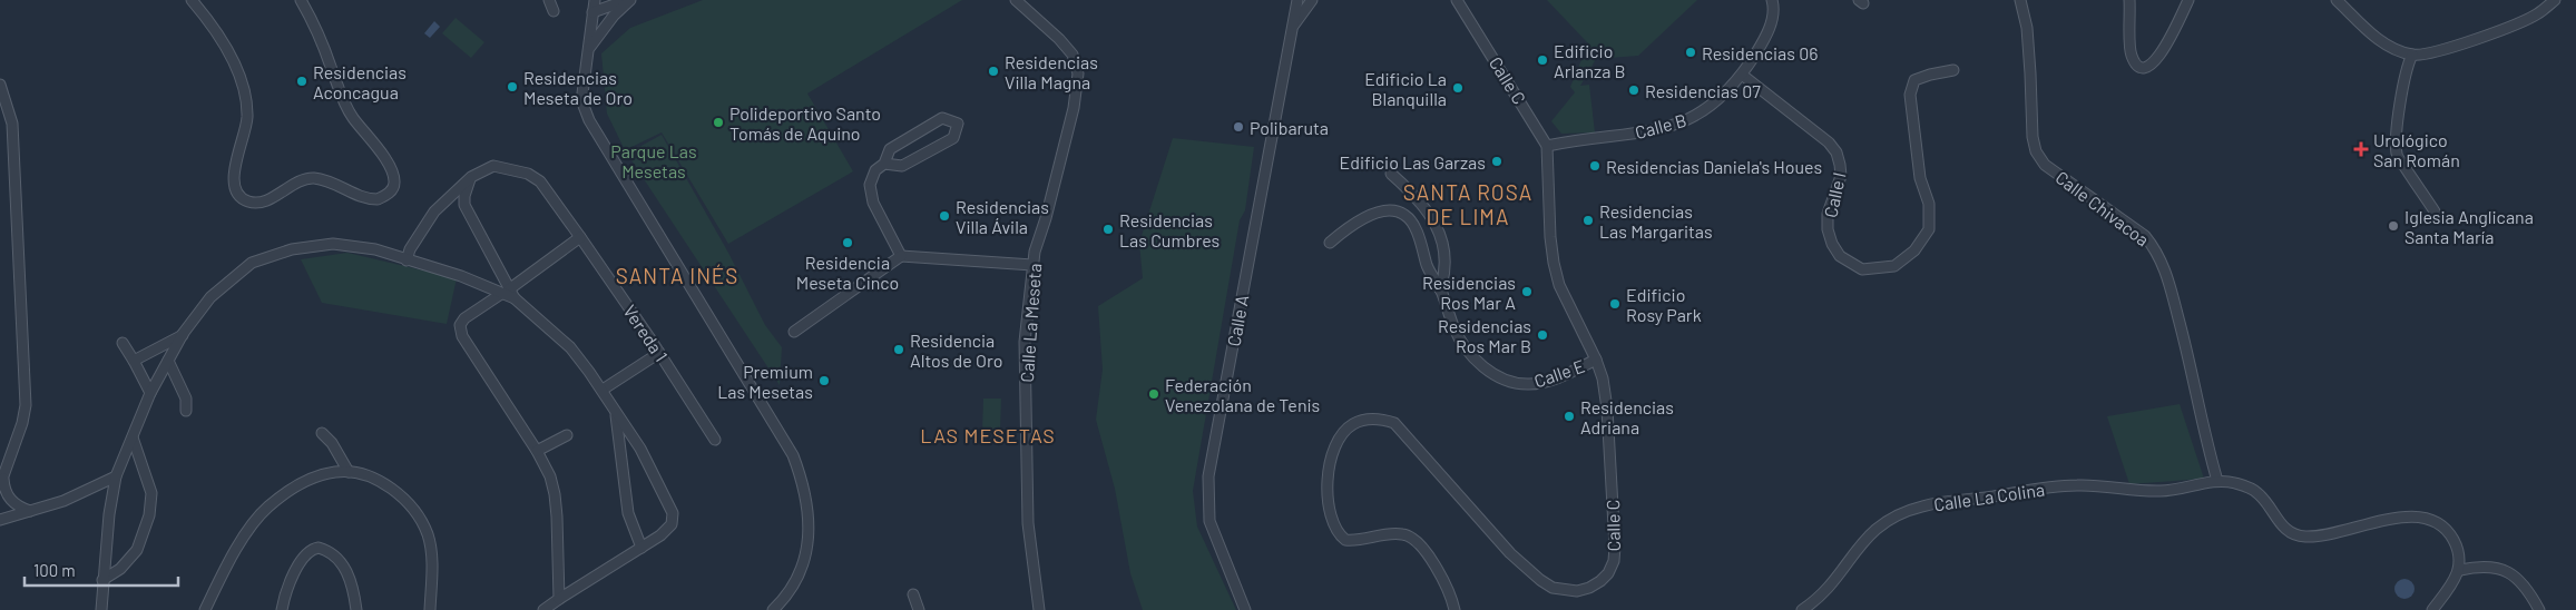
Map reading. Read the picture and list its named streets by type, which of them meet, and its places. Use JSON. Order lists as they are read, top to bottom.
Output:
{
  "streets": {
    "street": [
      "Calle C",
      "Calle B",
      "Calle I",
      "Calle Chivacoa",
      "Calle A",
      "Calle La Meseta",
      "Vereda 1",
      "Calle E",
      "Calle La Colina"
    ]
  },
  "crossings": [
    ["Calle C", "Calle B"],
    ["Calle C", "Calle E"],
    ["Calle B", "Calle I"],
    ["Calle Chivacoa", "Calle La Colina"]
  ],
  "districts": ["SANTA ROSA DE LIMA", "SANTA INÉS", "LAS MESETAS"],
  "parks": ["Parque Las Mesetas"],
  "places": {
    "other": [
      "Residencias 06",
      "Edificio Arlanza B",
      "Residencias Villa Magna",
      "Residencias Aconcagua",
      "Residencias Meseta de Oro",
      "Edificio La Blanquilla",
      "Residencias 07",
      "Polideportivo Santo Tomás de Aquino",
      "Polibaruta",
      "Edificio Las Garzas",
      "Residencias Daniela's Houes",
      "Residencias Villa Ávila",
      "Residencias Las Margaritas",
      "Iglesia Anglicana Santa María",
      "Residencias Las Cumbres",
      "Residencia Meseta Cinco",
      "Residencias Ros Mar A",
      "Edificio Rosy Park",
      "Residencias Ros Mar B",
      "Residencia Altos de Oro",
      "Premium Las Mesetas",
      "Federación Venezolana de Tenis",
      "Residencias Adriana"
    ],
    "health": ["Urológico San Román"]
  },
  "scale_bar": "100 m"
}
